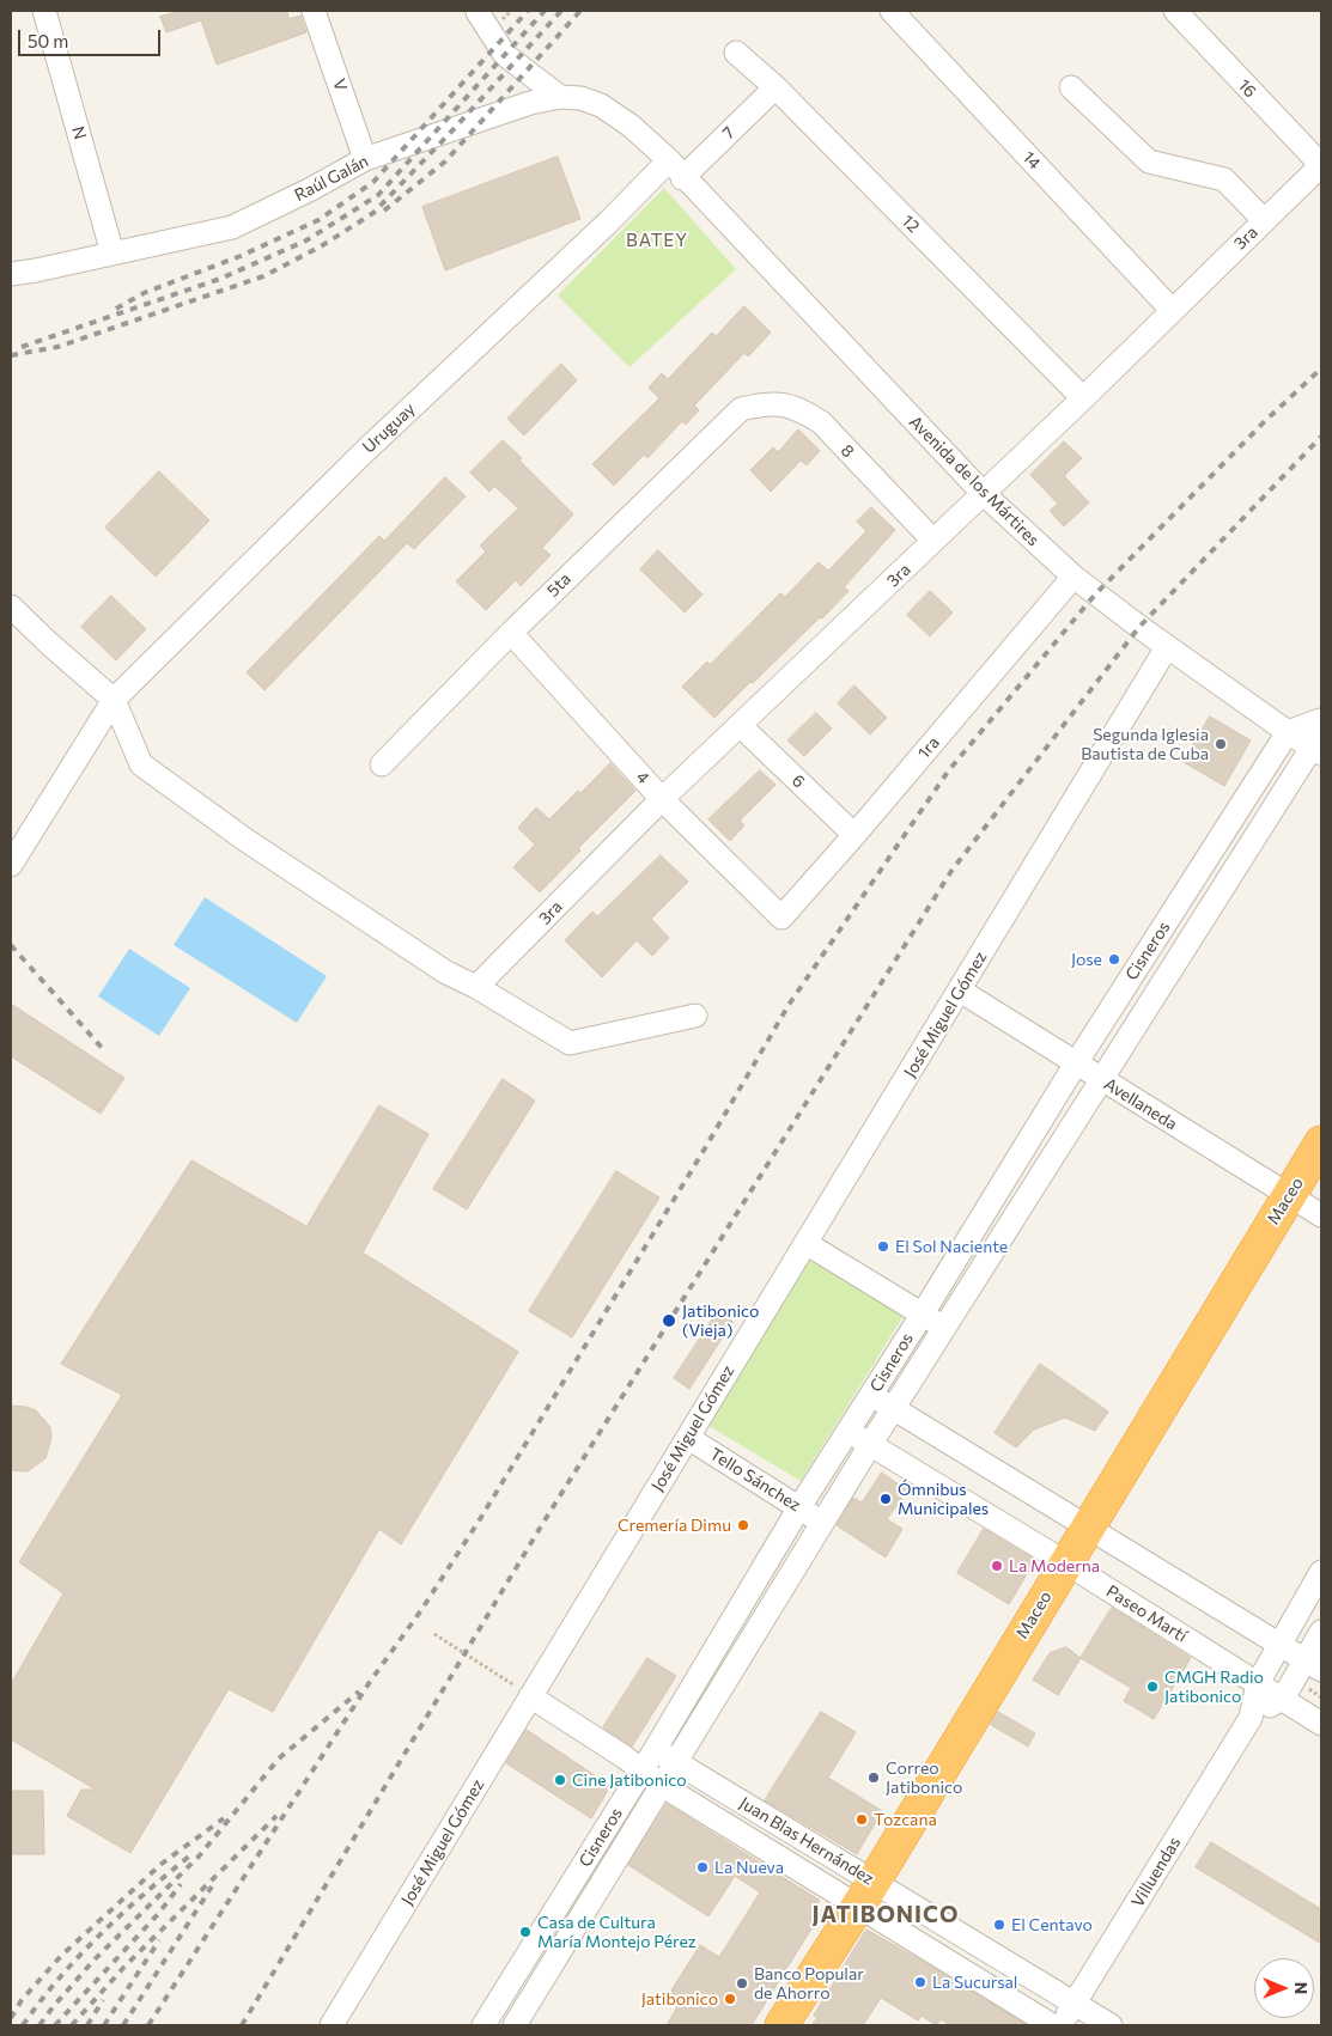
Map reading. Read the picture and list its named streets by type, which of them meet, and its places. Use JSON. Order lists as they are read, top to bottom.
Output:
{
  "streets": {
    "highway": ["Maceo"],
    "street": [
      "V",
      "16",
      "N",
      "7",
      "14",
      "Raúl Galán",
      "12",
      "3ra",
      "Uruguay",
      "8",
      "Avenida de los Mártires",
      "5ta",
      "1ra",
      "4",
      "6",
      "Cisneros",
      "José Miguel Gómez",
      "Avellaneda",
      "Tello Sánchez",
      "Paseo Martí",
      "Juan Blas Hernández",
      "Villuendas"
    ]
  },
  "crossings": [
    ["V", "Raúl Galán"],
    ["16", "3ra"],
    ["N", "Raúl Galán"],
    ["7", "Raúl Galán"],
    ["7", "12"],
    ["7", "Uruguay"],
    ["7", "Avenida de los Mártires"],
    ["14", "3ra"],
    ["Raúl Galán", "Uruguay"],
    ["Raúl Galán", "Avenida de los Mártires"],
    ["12", "3ra"],
    ["3ra", "8"],
    ["3ra", "Avenida de los Mártires"],
    ["3ra", "4"],
    ["3ra", "6"],
    ["Uruguay", "Avenida de los Mártires"],
    ["8", "5ta"],
    ["Avenida de los Mártires", "1ra"],
    ["Avenida de los Mártires", "Cisneros"],
    ["Avenida de los Mártires", "José Miguel Gómez"],
    ["5ta", "4"],
    ["1ra", "4"],
    ["1ra", "6"],
    ["Cisneros", "Avellaneda"],
    ["Cisneros", "Tello Sánchez"],
    ["Cisneros", "Paseo Martí"],
    ["Cisneros", "Juan Blas Hernández"],
    ["José Miguel Gómez", "Avellaneda"],
    ["José Miguel Gómez", "Tello Sánchez"],
    ["José Miguel Gómez", "Juan Blas Hernández"],
    ["Avellaneda", "Maceo"],
    ["Maceo", "Paseo Martí"],
    ["Maceo", "Juan Blas Hernández"],
    ["Paseo Martí", "Villuendas"],
    ["Juan Blas Hernández", "Villuendas"]
  ],
  "districts": ["BATEY", "JATIBONICO"],
  "places": [
    "Segunda Iglesia Bautista de Cuba",
    "Jose",
    "El Sol Naciente",
    "Jatibonico (Vieja)",
    "Ómnibus Municipales",
    "Cremería Dimu",
    "La Moderna",
    "CMGH Radio Jatibonico",
    "Correo Jatibonico",
    "Cine Jatibonico",
    "Tozcana",
    "La Nueva",
    "El Centavo",
    "Casa de Cultura María Montejo Pérez",
    "La Sucursal",
    "Banco Popular de Ahorro",
    "Jatibonico"
  ],
  "scale_bar": "50 m",
  "north": "right"
}
